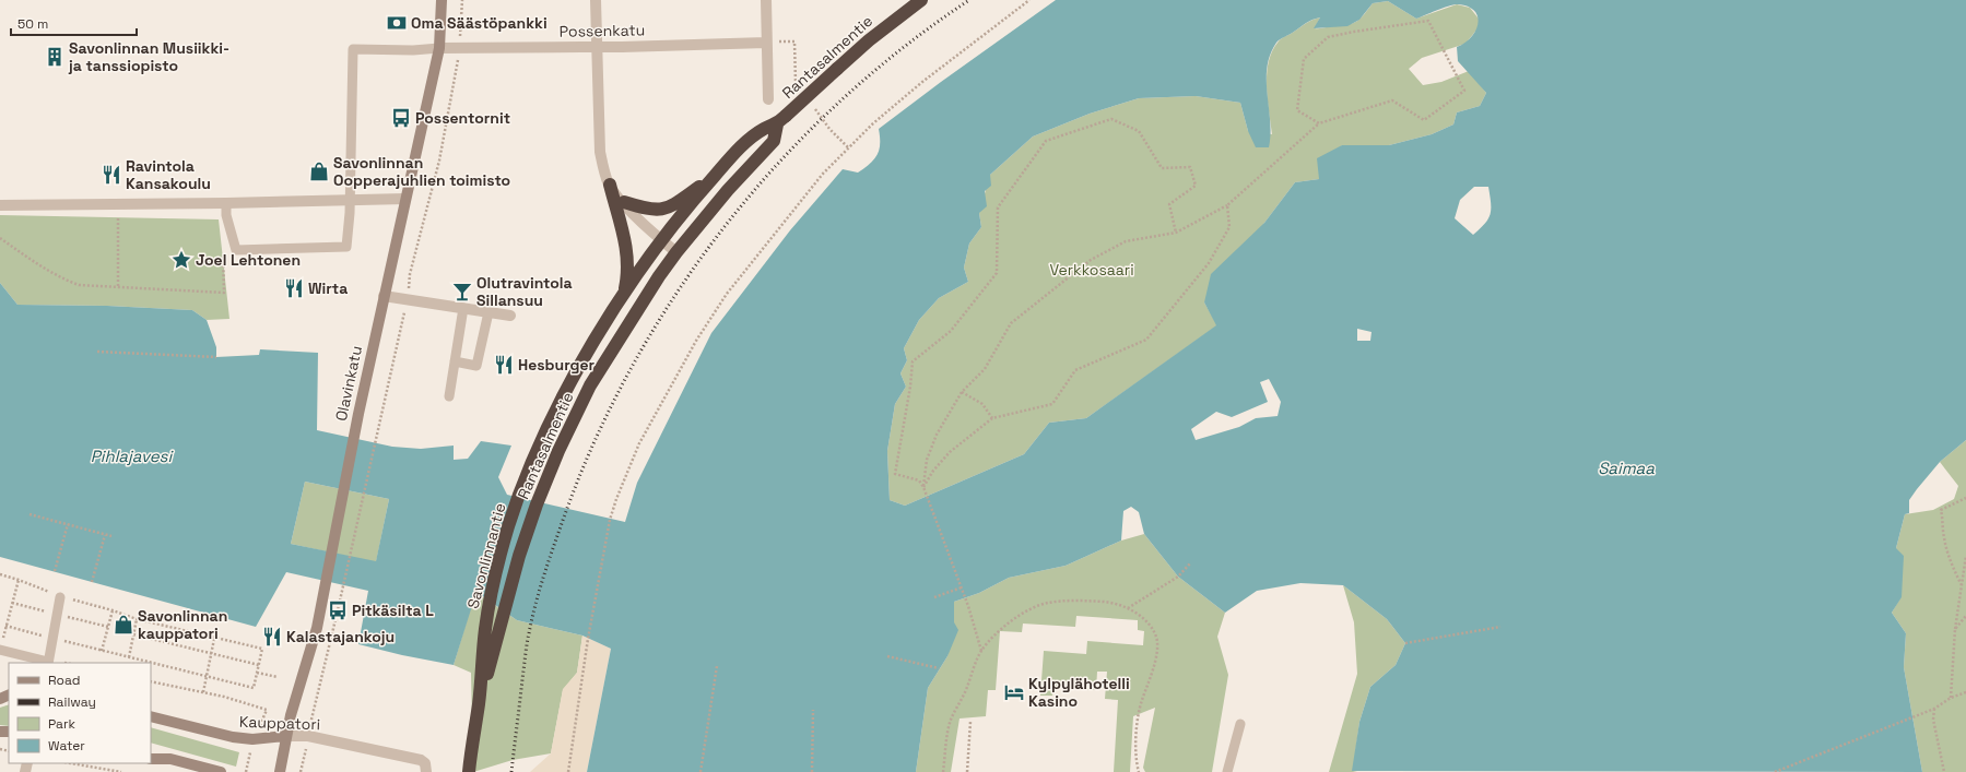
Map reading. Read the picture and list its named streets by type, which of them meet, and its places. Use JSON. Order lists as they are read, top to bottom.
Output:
{
  "streets": {
    "highway": ["Rantasalmentie", "Savonlinnantie"],
    "main road": ["Olavinkatu", "Kauppatori"],
    "street": ["Possenkatu"]
  },
  "crossings": [
    ["Possenkatu", "Olavinkatu"],
    ["Rantasalmentie", "Savonlinnantie"],
    ["Olavinkatu", "Kauppatori"]
  ],
  "water": ["Pihlajavesi", "Saimaa"],
  "parks": ["Verkkosaari"],
  "places": {
    "bank": ["Oma Säästöpankki"],
    "building": ["Savonlinnan Musiikki- ja tanssiopisto"],
    "bus stop": ["Possentornit", "Pitkäsilta L"],
    "shop": ["Savonlinnan Oopperajuhlien toimisto", "Savonlinnan kauppatori"],
    "restaurant": [
      "Ravintola Kansakoulu",
      "Wirta",
      "Hesburger",
      "Kalastajankoju"
    ],
    "place": ["Joel Lehtonen"],
    "bar": ["Olutravintola Sillansuu"],
    "hotel": ["Kylpylähotelli Kasino"]
  },
  "legend": [
    "Road",
    "Railway",
    "Park",
    "Water"
  ],
  "scale_bar": "50 m"
}
